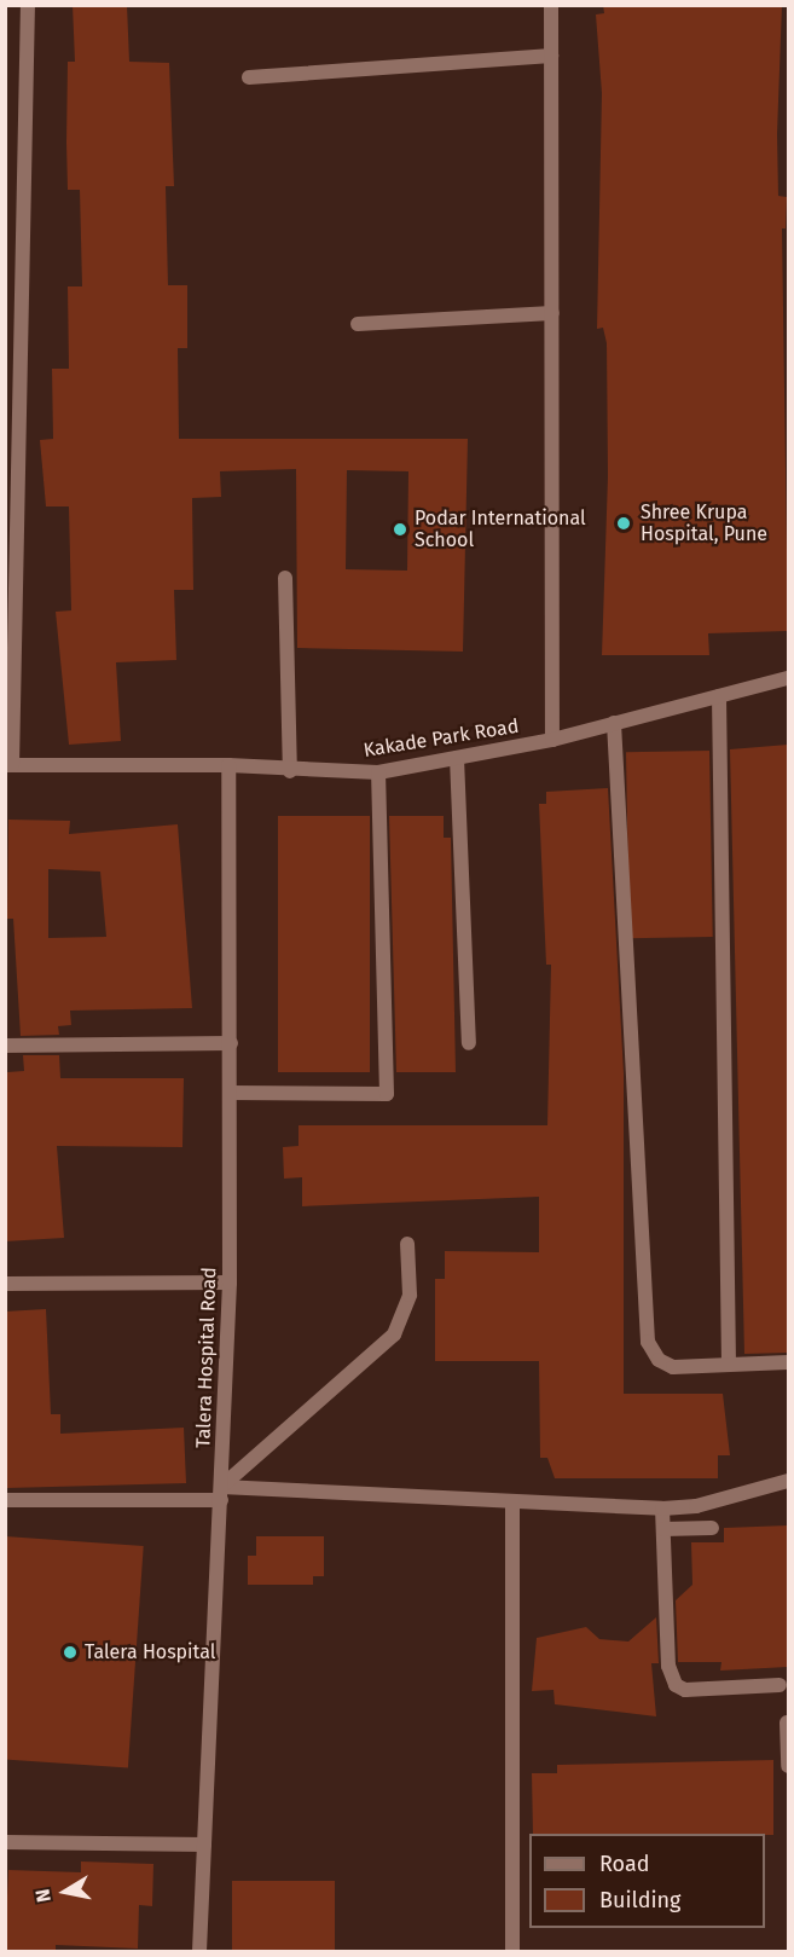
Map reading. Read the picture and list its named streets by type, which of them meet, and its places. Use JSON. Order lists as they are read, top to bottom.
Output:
{
  "streets": {
    "street": ["Kakade Park Road", "Talera Hospital Road"]
  },
  "crossings": [
    ["Kakade Park Road", "Talera Hospital Road"]
  ],
  "places": ["Shree Krupa Hospital, Pune", "Podar International School", "Talera Hospital"],
  "legend": ["Road", "Building"],
  "north": "left"
}
